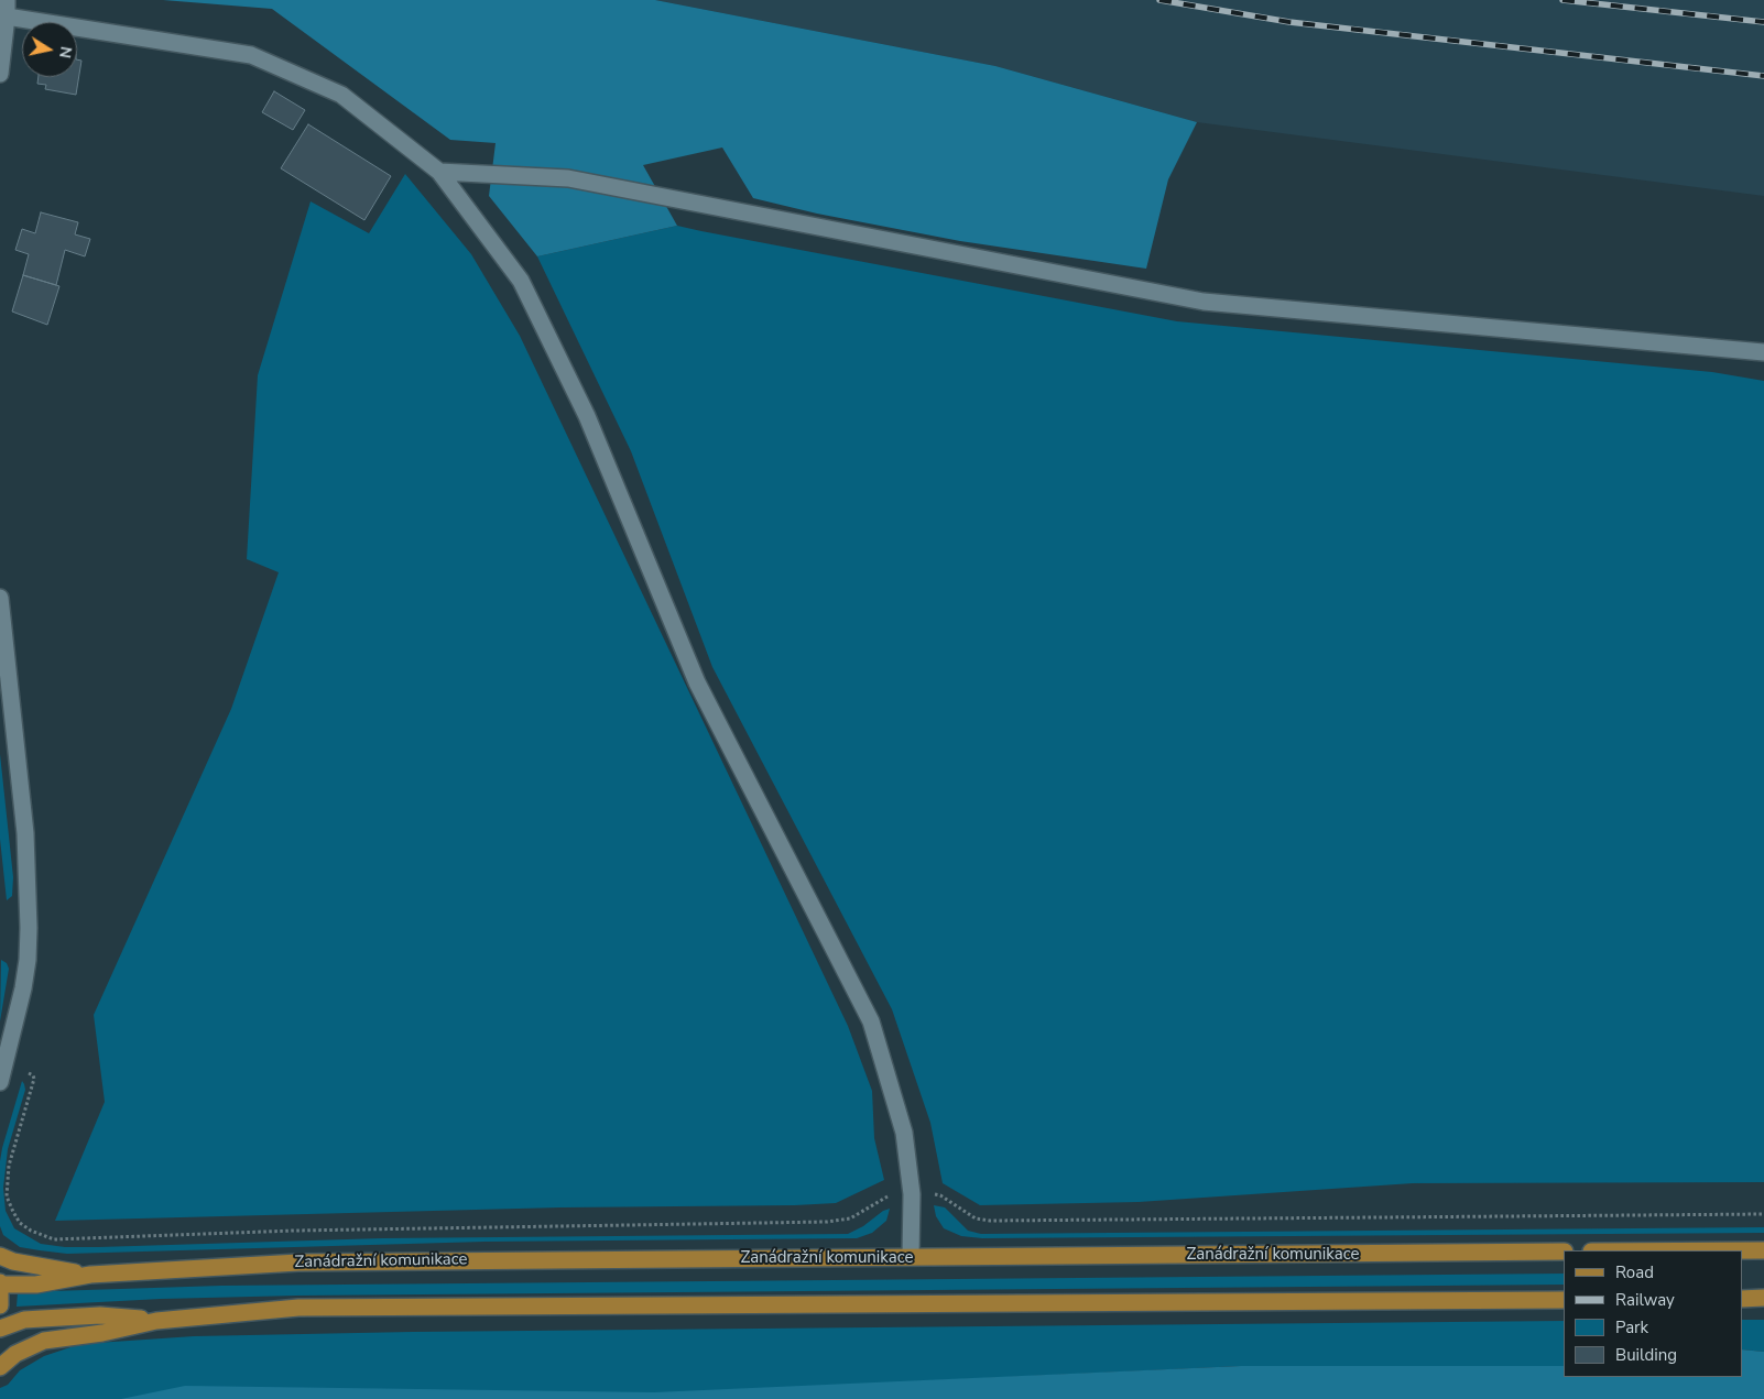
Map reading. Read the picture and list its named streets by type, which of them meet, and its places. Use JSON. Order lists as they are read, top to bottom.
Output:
{
  "streets": {
    "main road": ["Zanádražní komunikace"]
  },
  "legend": [
    "Road",
    "Railway",
    "Park",
    "Building"
  ],
  "north": "right"
}
